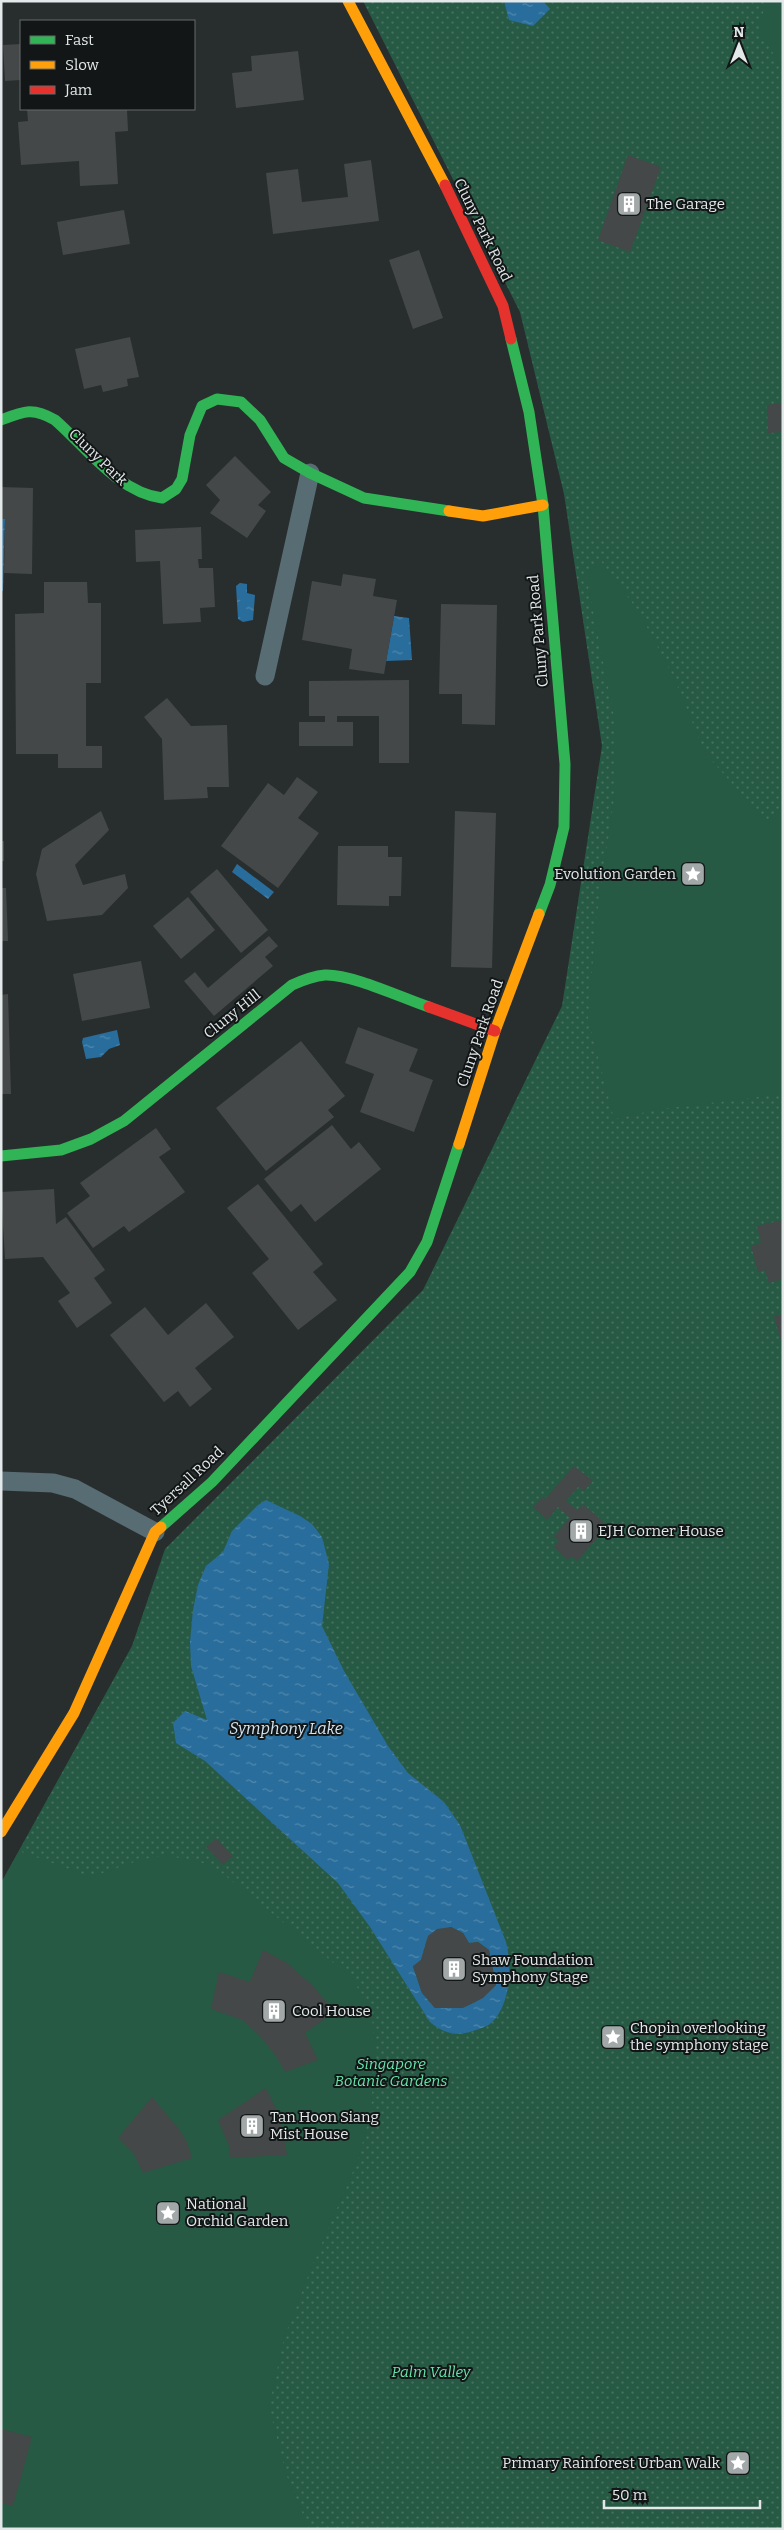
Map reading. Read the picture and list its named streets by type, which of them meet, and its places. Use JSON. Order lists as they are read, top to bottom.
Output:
{
  "streets": {
    "street": [
      "Cluny Park Road",
      "Cluny Park",
      "Cluny Hill",
      "Tyersall Road"
    ]
  },
  "crossings": [
    ["Cluny Park Road", "Cluny Park"],
    ["Cluny Park Road", "Cluny Hill"],
    ["Cluny Park Road", "Tyersall Road"]
  ],
  "water": ["Symphony Lake"],
  "parks": ["Singapore Botanic Gardens", "Palm Valley"],
  "places": {
    "building": [
      "The Garage",
      "EJH Corner House",
      "Shaw Foundation Symphony Stage",
      "Cool House",
      "Tan Hoon Siang Mist House"
    ],
    "place": [
      "Evolution Garden",
      "Chopin overlooking the symphony stage",
      "National Orchid Garden",
      "Primary Rainforest Urban Walk"
    ]
  },
  "legend": ["Fast", "Slow", "Jam"],
  "scale_bar": "50 m",
  "north": "top"
}
